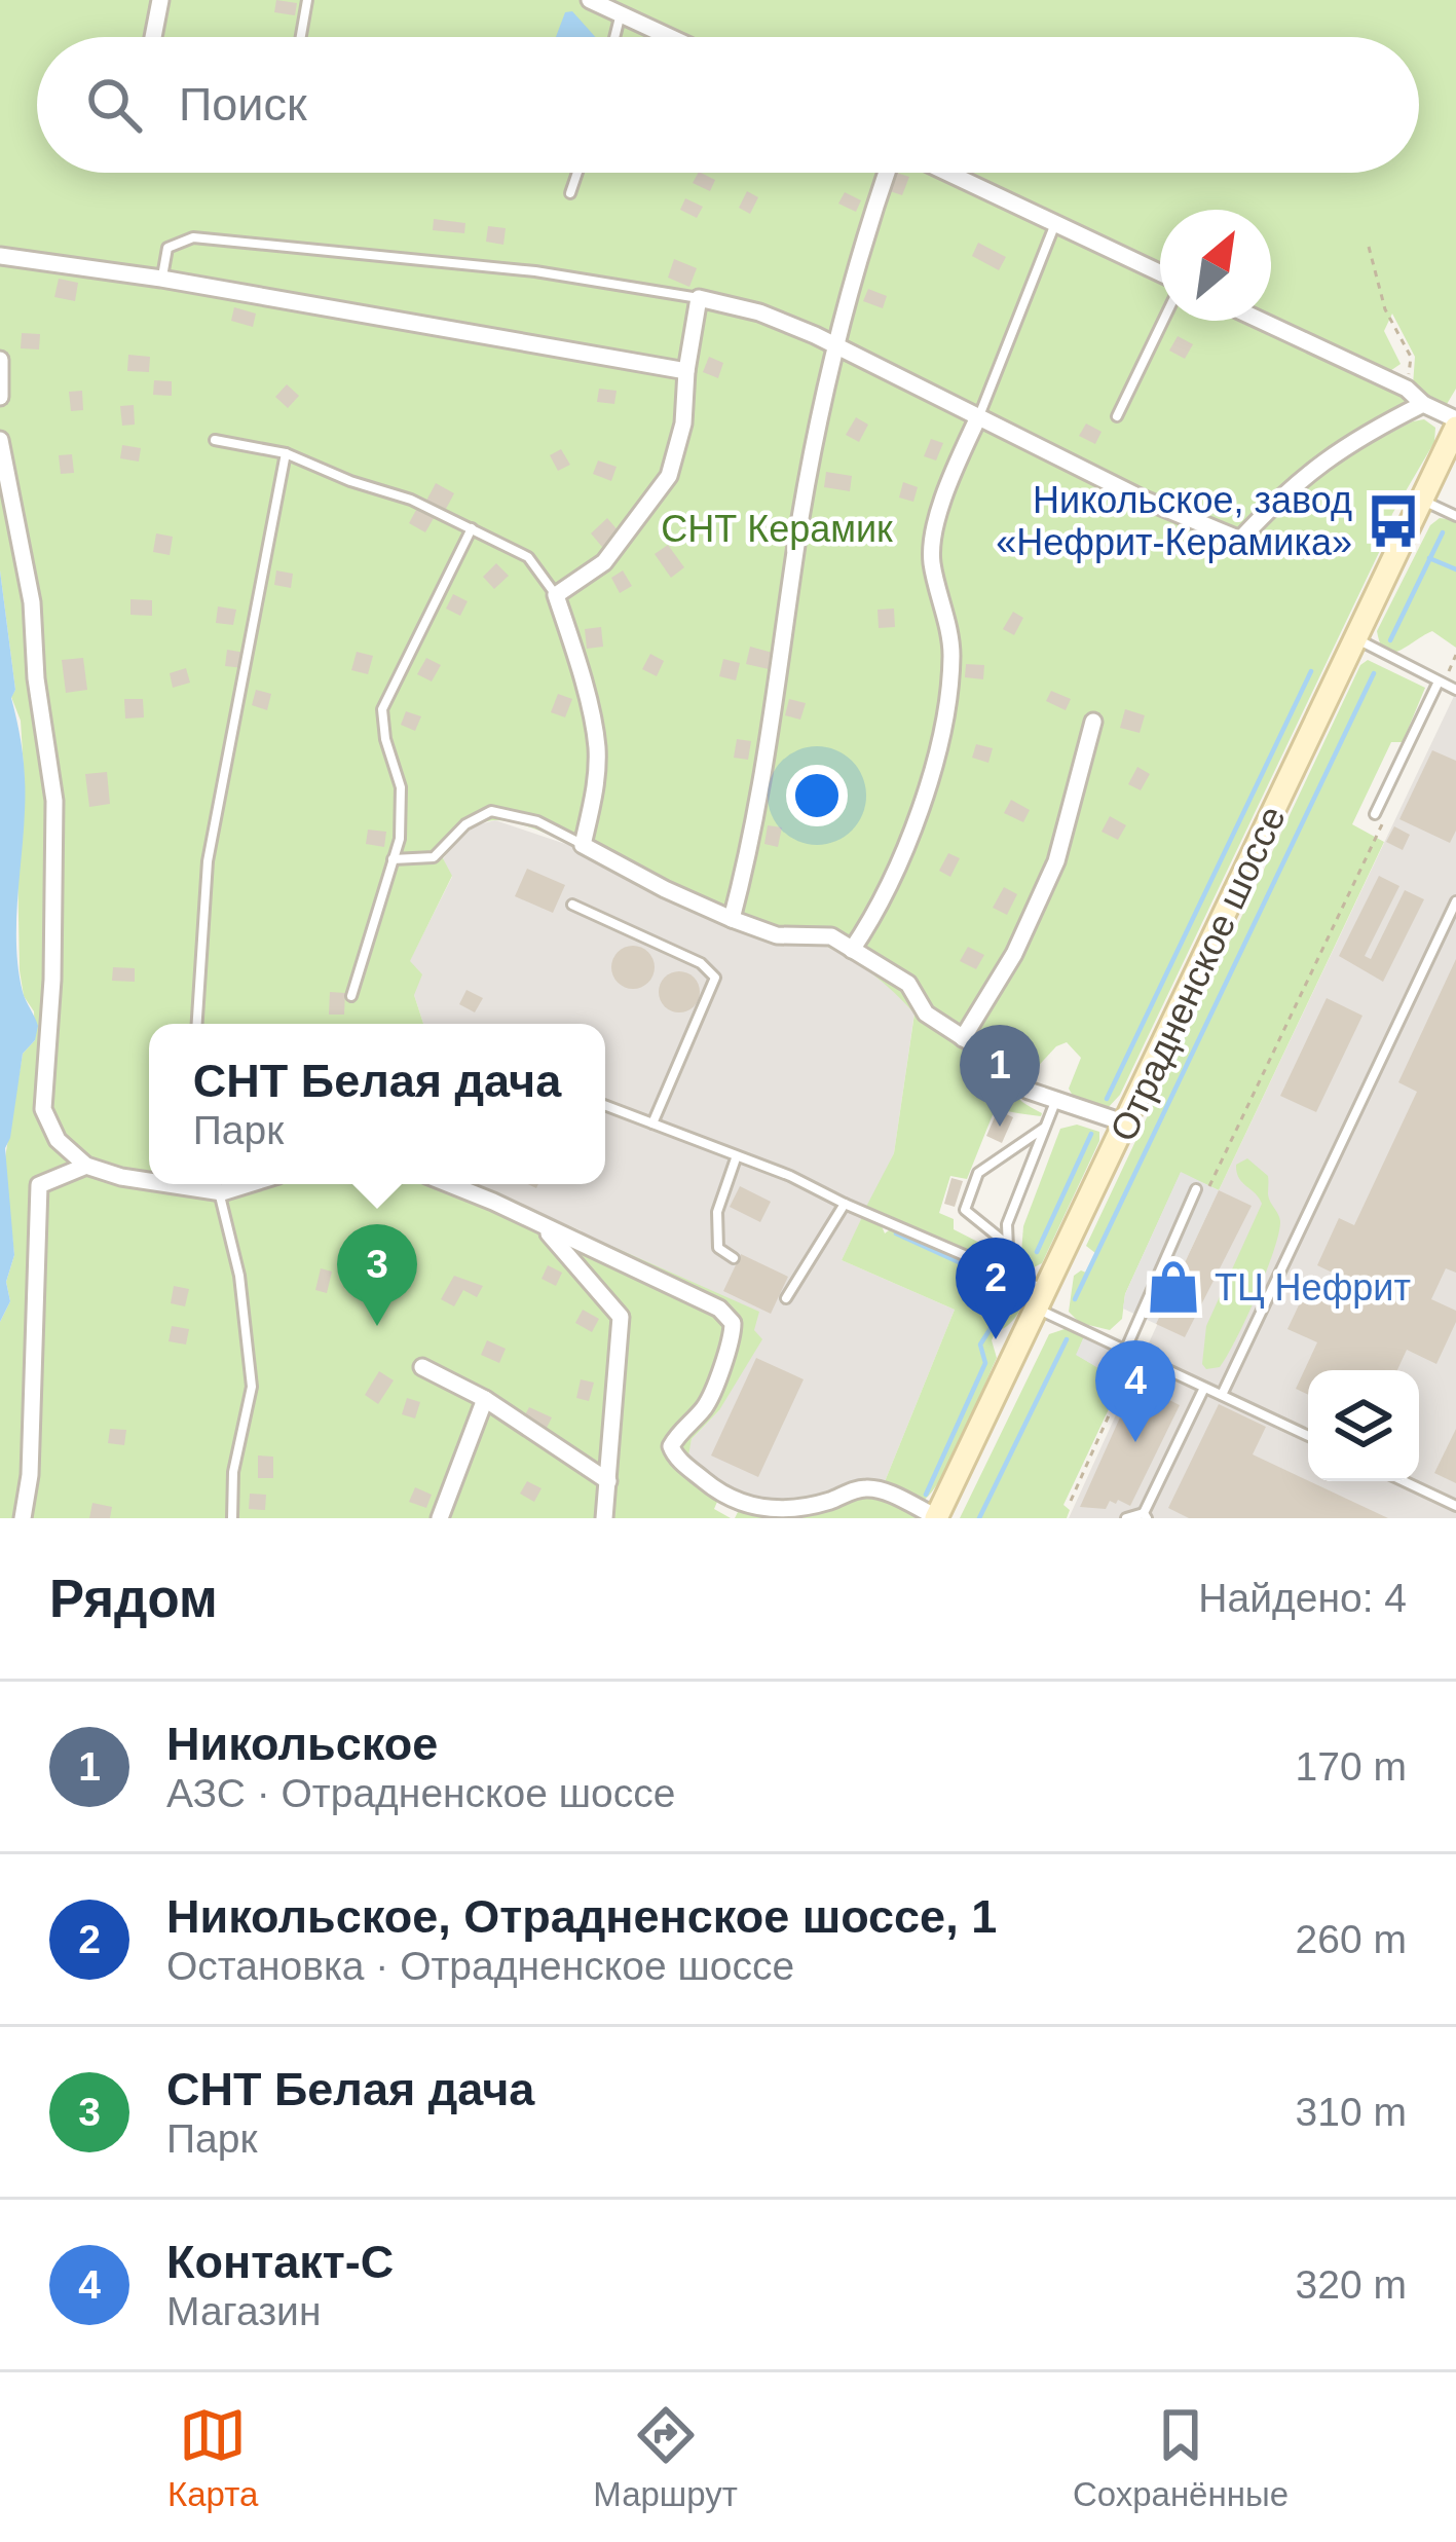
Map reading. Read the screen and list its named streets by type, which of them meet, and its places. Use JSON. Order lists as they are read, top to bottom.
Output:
{
  "streets": {
    "main road": ["Отрадненское шоссе"]
  },
  "parks": ["СНТ Керамик"],
  "places": {
    "bus stop": ["Никольское, завод «Нефрит-Керамика»"],
    "shop": ["ТЦ Нефрит"]
  },
  "north": "top right",
  "page": {
    "search": "Поиск",
    "popup": ["СНТ Белая дача", "Парк"],
    "pins": [
      "1",
      "3",
      "2",
      "4"
    ],
    "heading": ["Рядом", "Найдено: 4"],
    "list": [
      {
        "mark": "1",
        "name": "Никольское",
        "note": "АЗС · Отрадненское шоссе",
        "value": "170 m"
      },
      {
        "mark": "2",
        "name": "Никольское, Отрадненское шоссе, 1",
        "note": "Остановка · Отрадненское шоссе",
        "value": "260 m"
      },
      {
        "mark": "3",
        "name": "СНТ Белая дача",
        "note": "Парк",
        "value": "310 m"
      },
      {
        "mark": "4",
        "name": "Контакт-С",
        "note": "Магазин",
        "value": "320 m"
      }
    ],
    "nav": ["Карта", "Маршрут", "Сохранённые"]
  }
}
